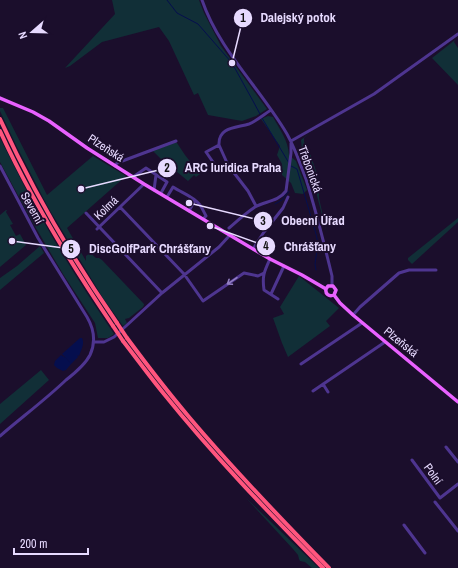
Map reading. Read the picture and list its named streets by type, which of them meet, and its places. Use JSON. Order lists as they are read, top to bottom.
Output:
{
  "streets": {
    "main road": ["Plzeňská"],
    "street": [
      "Třebonická",
      "Severní",
      "Kolmá",
      "Polní"
    ]
  },
  "crossings": [
    ["Plzeňská", "Třebonická"],
    ["Plzeňská", "Kolmá"]
  ],
  "places": [
    "Dalejský potok",
    "ARC Iuridica Praha",
    "Obecní Úřad",
    "Chrášťany",
    "DiscGolfPark Chrášťany"
  ],
  "scale_bar": "200 m",
  "north": "left"
}
